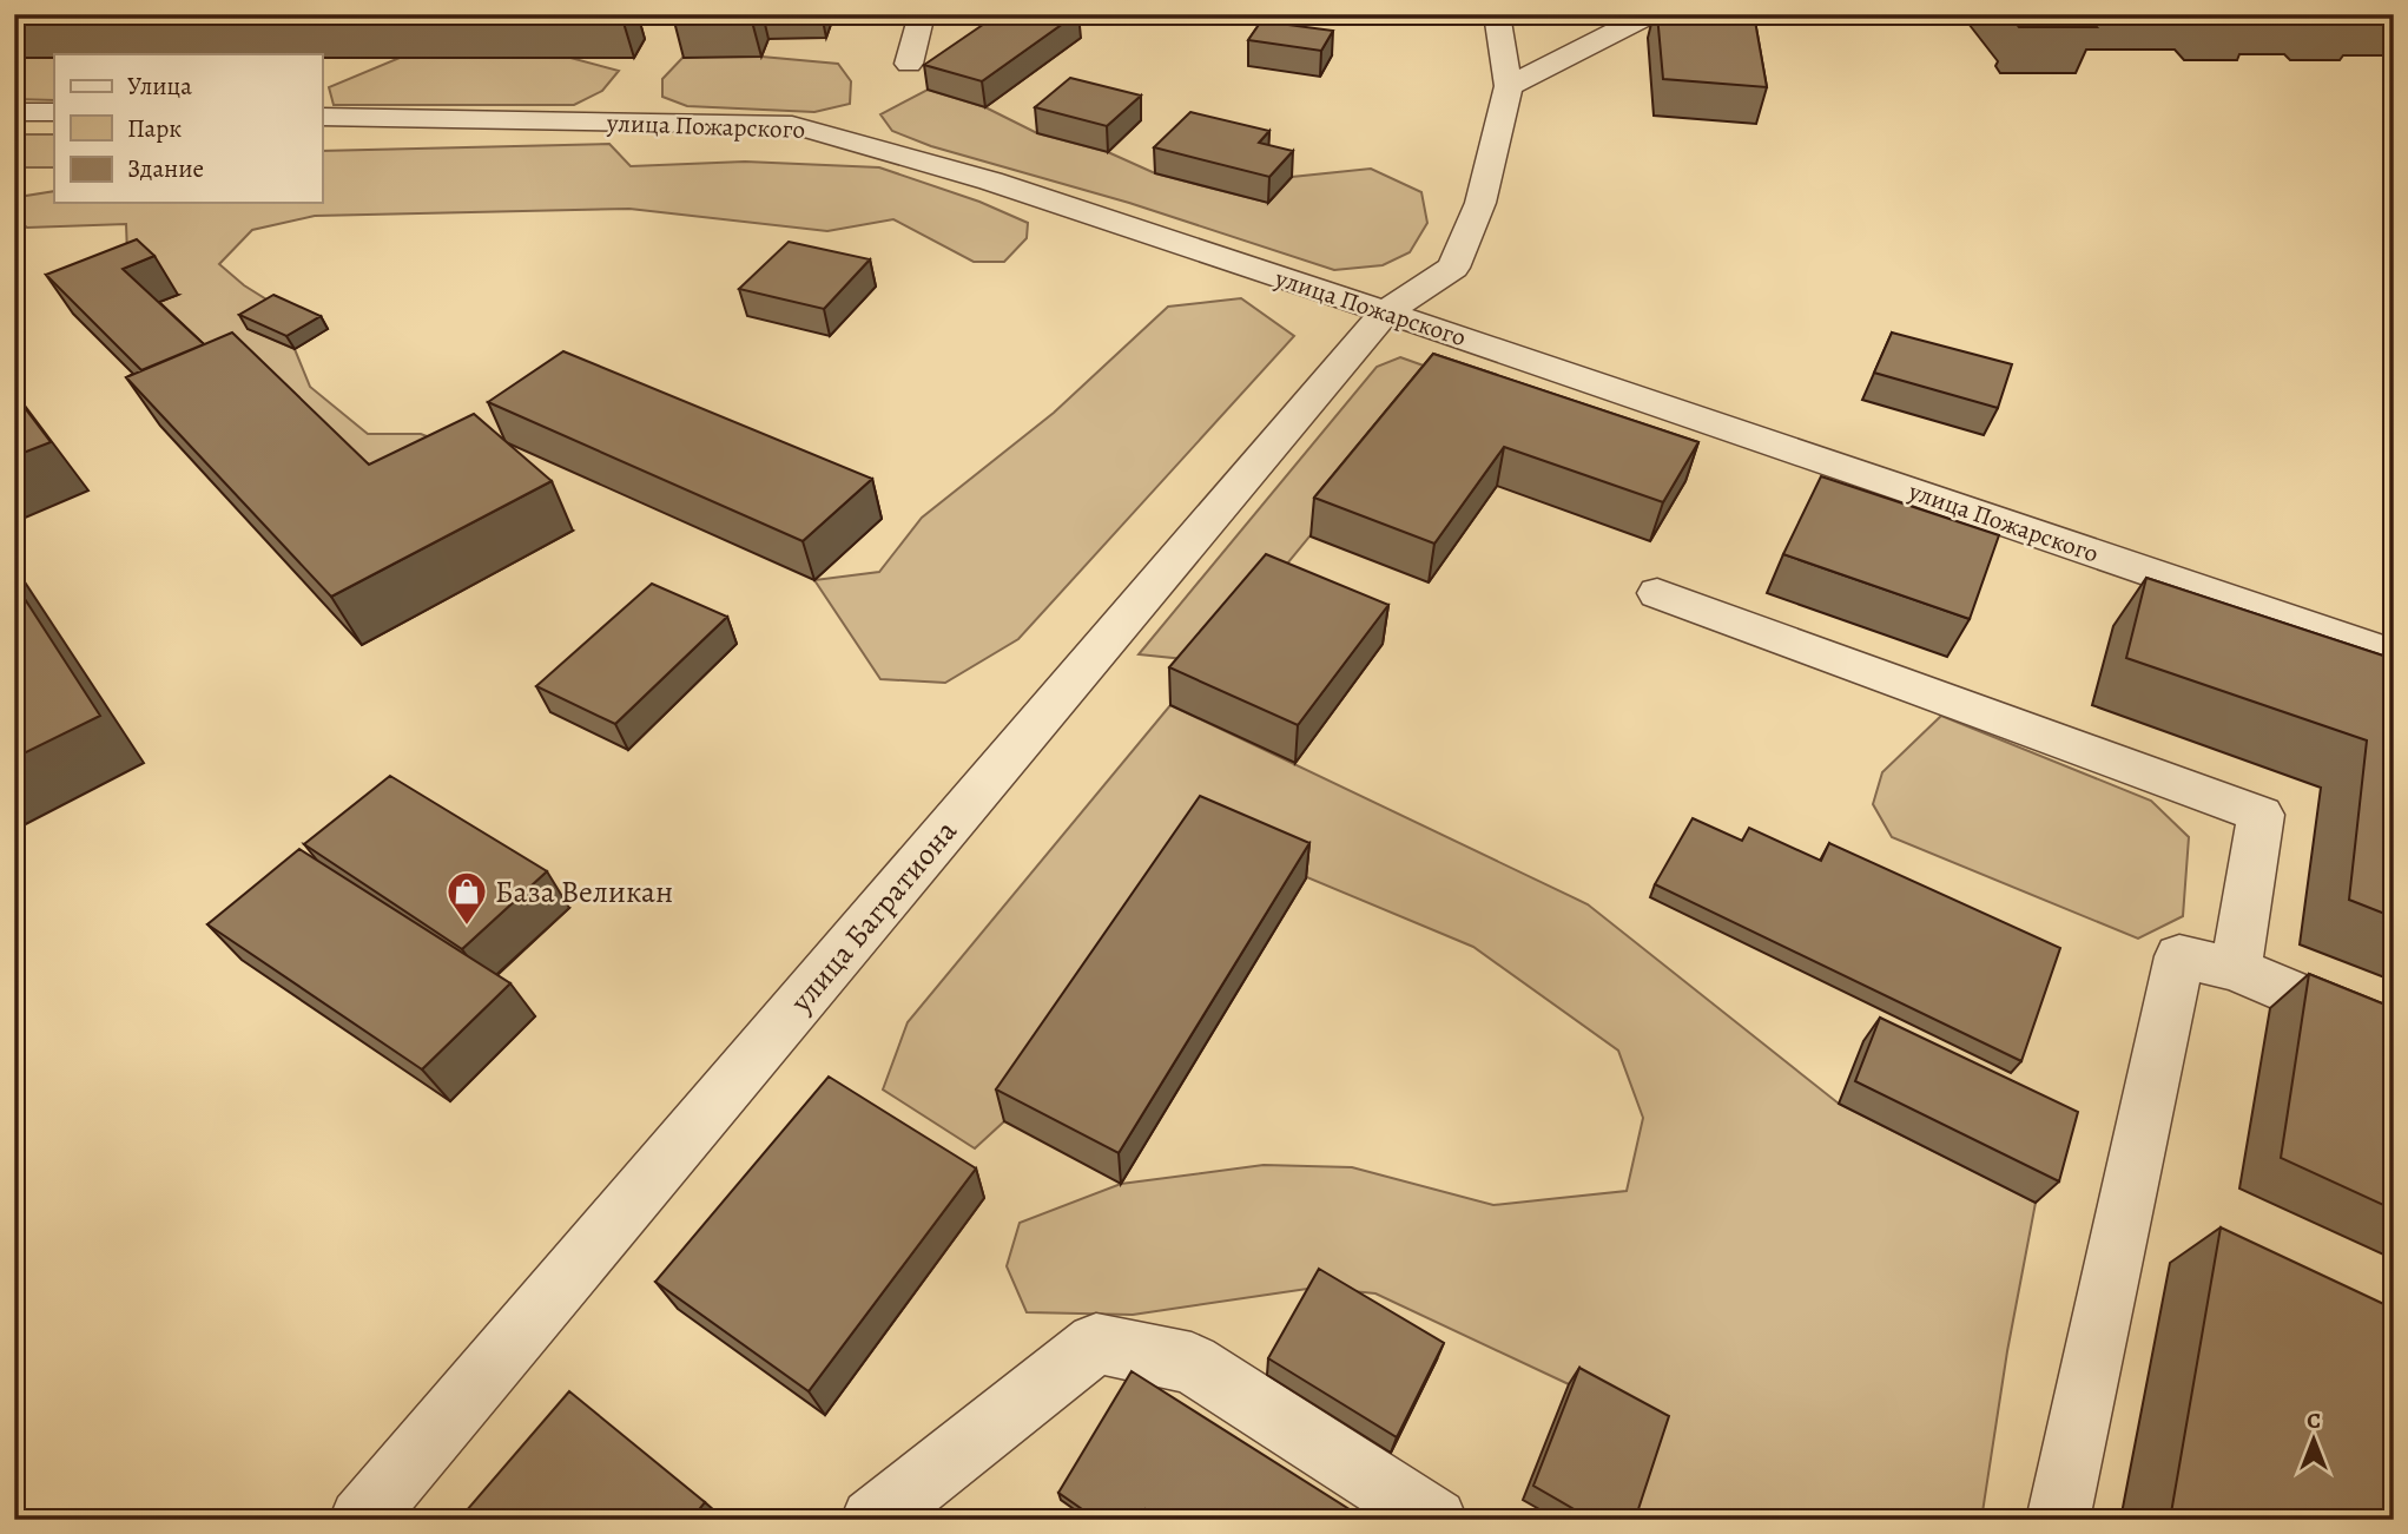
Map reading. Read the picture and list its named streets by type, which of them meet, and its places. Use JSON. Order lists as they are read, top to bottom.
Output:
{
  "streets": {
    "street": ["улица Пожарского", "улица Багратиона"]
  },
  "crossings": [
    ["улица Пожарского", "улица Багратиона"]
  ],
  "places": {
    "shop": ["База Великан"]
  },
  "legend": ["Улица", "Парк", "Здание"],
  "north": "top"
}
